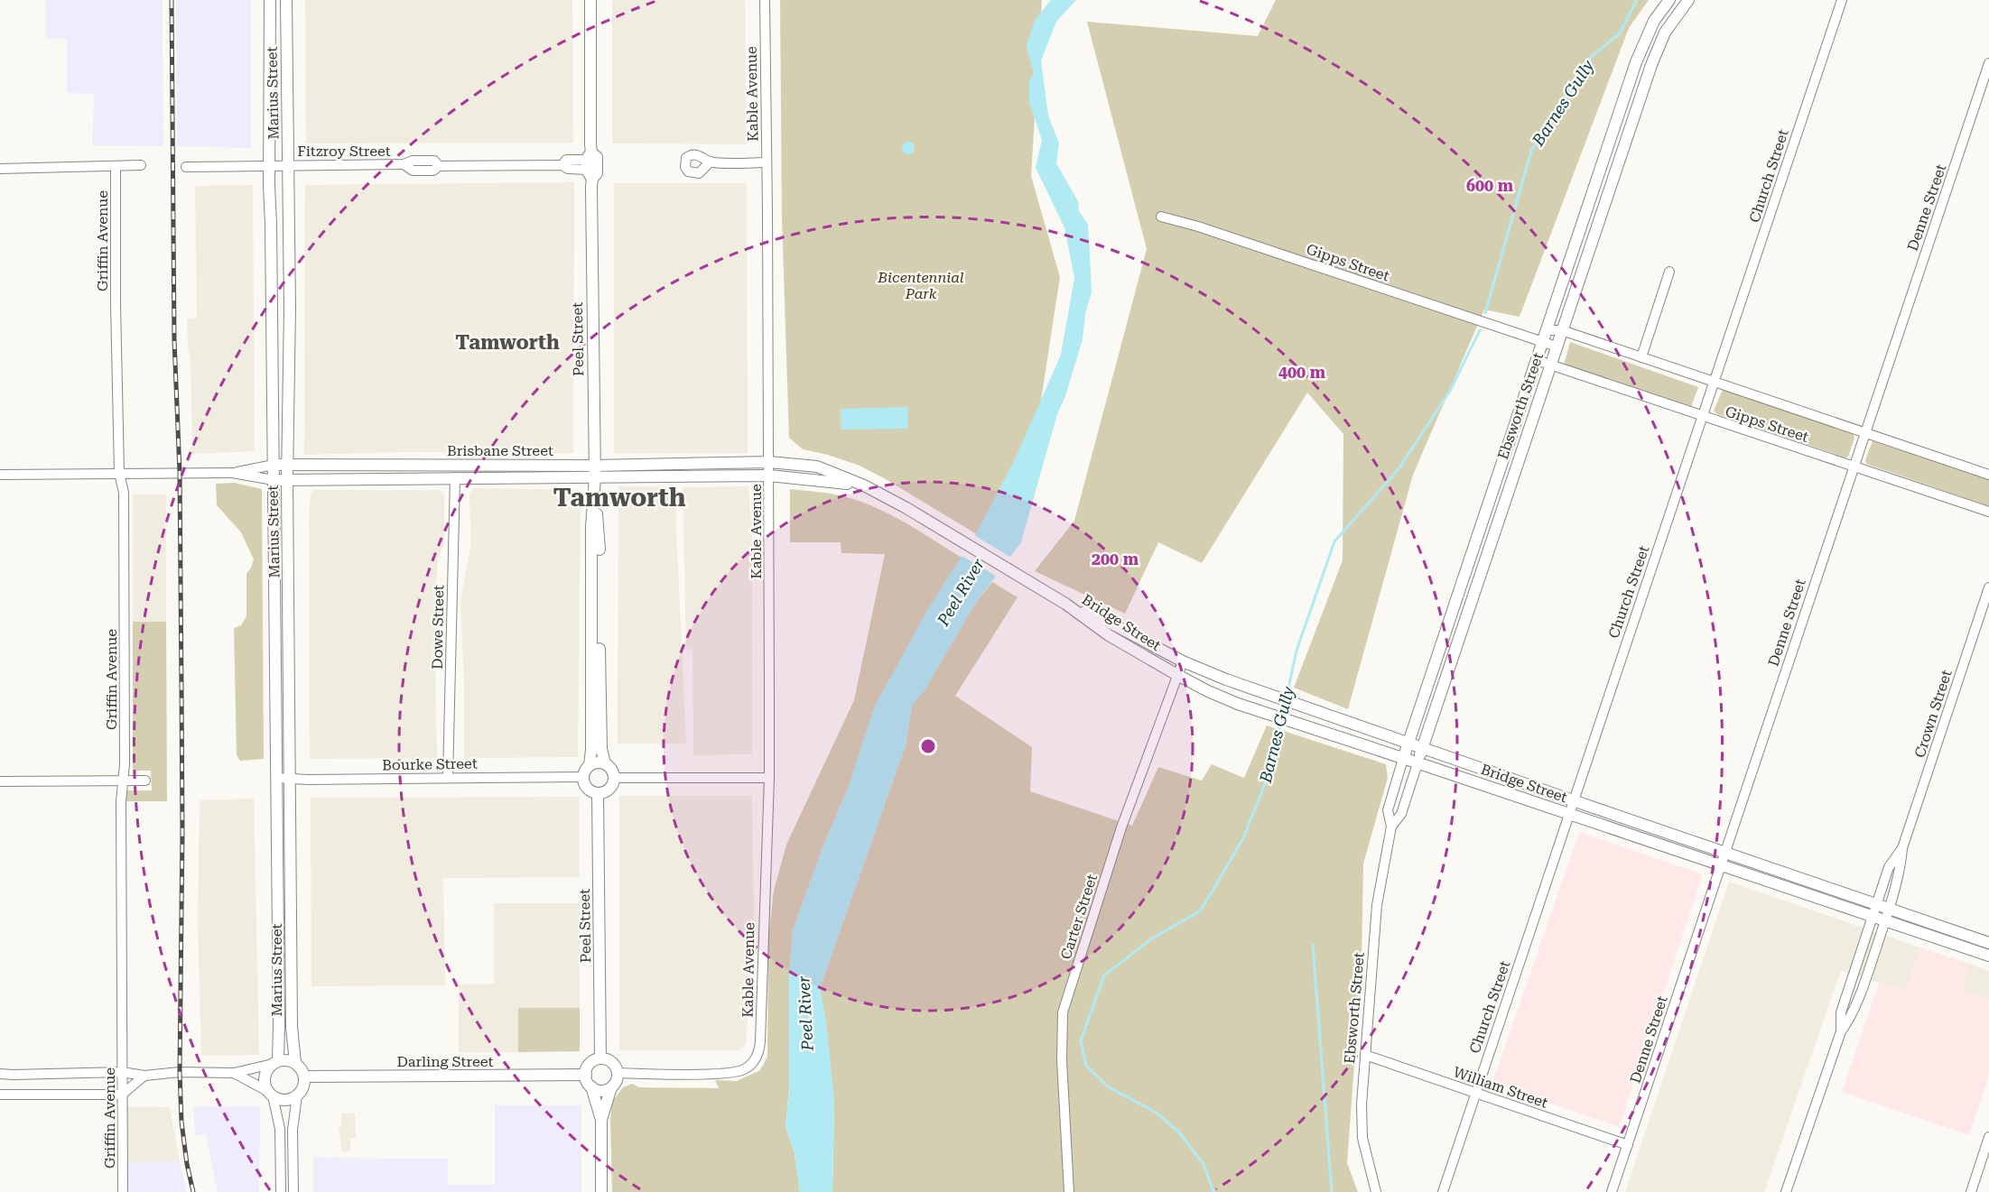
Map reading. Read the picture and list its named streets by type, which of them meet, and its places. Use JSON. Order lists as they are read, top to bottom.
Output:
{
  "streets": {
    "main road": [
      "Marius Street",
      "Peel Street",
      "Ebsworth Street",
      "Brisbane Street",
      "Bridge Street",
      "Darling Street"
    ],
    "street": [
      "Kable Avenue",
      "Fitzroy Street",
      "Church Street",
      "Denne Street",
      "Griffin Avenue",
      "Gipps Street",
      "Dowe Street",
      "Crown Street",
      "Bourke Street",
      "Carter Street",
      "William Street"
    ]
  },
  "crossings": [
    ["Marius Street", "Fitzroy Street"],
    ["Marius Street", "Brisbane Street"],
    ["Marius Street", "Bourke Street"],
    ["Marius Street", "Darling Street"],
    ["Kable Avenue", "Peel Street"],
    ["Kable Avenue", "Brisbane Street"],
    ["Kable Avenue", "Bridge Street"],
    ["Kable Avenue", "Darling Street"],
    ["Fitzroy Street", "Peel Street"],
    ["Church Street", "Gipps Street"],
    ["Church Street", "Bridge Street"],
    ["Church Street", "William Street"],
    ["Denne Street", "Gipps Street"],
    ["Denne Street", "Bridge Street"],
    ["Denne Street", "William Street"],
    ["Griffin Avenue", "Brisbane Street"],
    ["Gipps Street", "Ebsworth Street"],
    ["Peel Street", "Brisbane Street"],
    ["Peel Street", "Bourke Street"],
    ["Peel Street", "Darling Street"],
    ["Ebsworth Street", "Bridge Street"],
    ["Ebsworth Street", "William Street"],
    ["Brisbane Street", "Bridge Street"],
    ["Brisbane Street", "Dowe Street"],
    ["Bridge Street", "Crown Street"],
    ["Bridge Street", "Carter Street"],
    ["Dowe Street", "Bourke Street"]
  ],
  "districts": ["Tamworth", "Tamworth"],
  "water": ["Barnes Gully", "Peel River"],
  "parks": ["Bicentennial Park"],
  "rings": ["600 m", "400 m", "200 m"]
}
